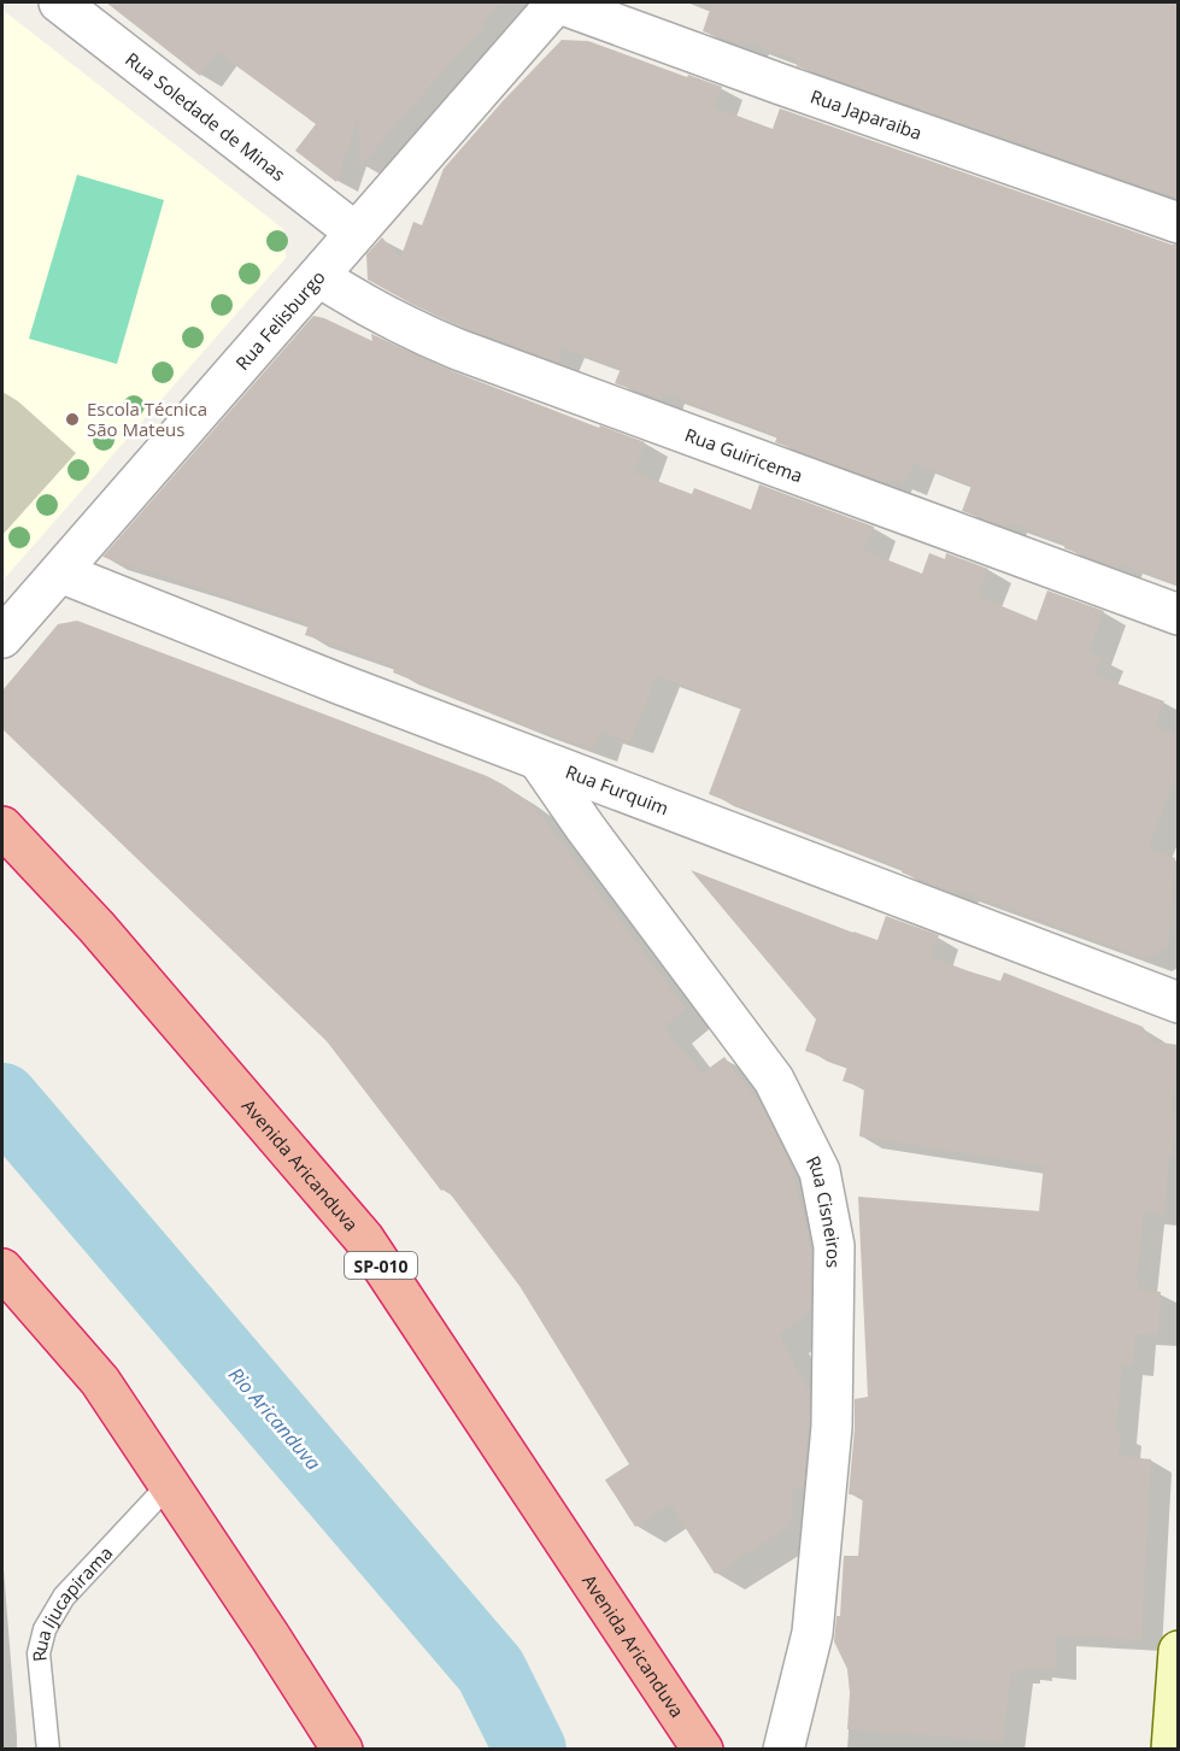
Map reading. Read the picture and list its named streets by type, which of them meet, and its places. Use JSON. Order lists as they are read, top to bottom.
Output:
{
  "streets": {
    "highway": ["Avenida Aricanduva", "SP-010"],
    "street": [
      "Rua Japaraiba",
      "Rua Soledade de Minas",
      "Rua Felisburgo",
      "Rua Guiricema",
      "Rua Furquim",
      "Rua Cisneiros"
    ],
    "lane": ["Rua Ijucapirama"]
  },
  "crossings": [
    ["Rua Japaraiba", "Rua Felisburgo"],
    ["Rua Soledade de Minas", "Rua Felisburgo"],
    ["Rua Felisburgo", "Rua Guiricema"],
    ["Rua Felisburgo", "Rua Furquim"],
    ["Rua Furquim", "Rua Cisneiros"]
  ],
  "water": ["Rio Aricanduva"],
  "places": ["Escola Técnica São Mateus"]
}
